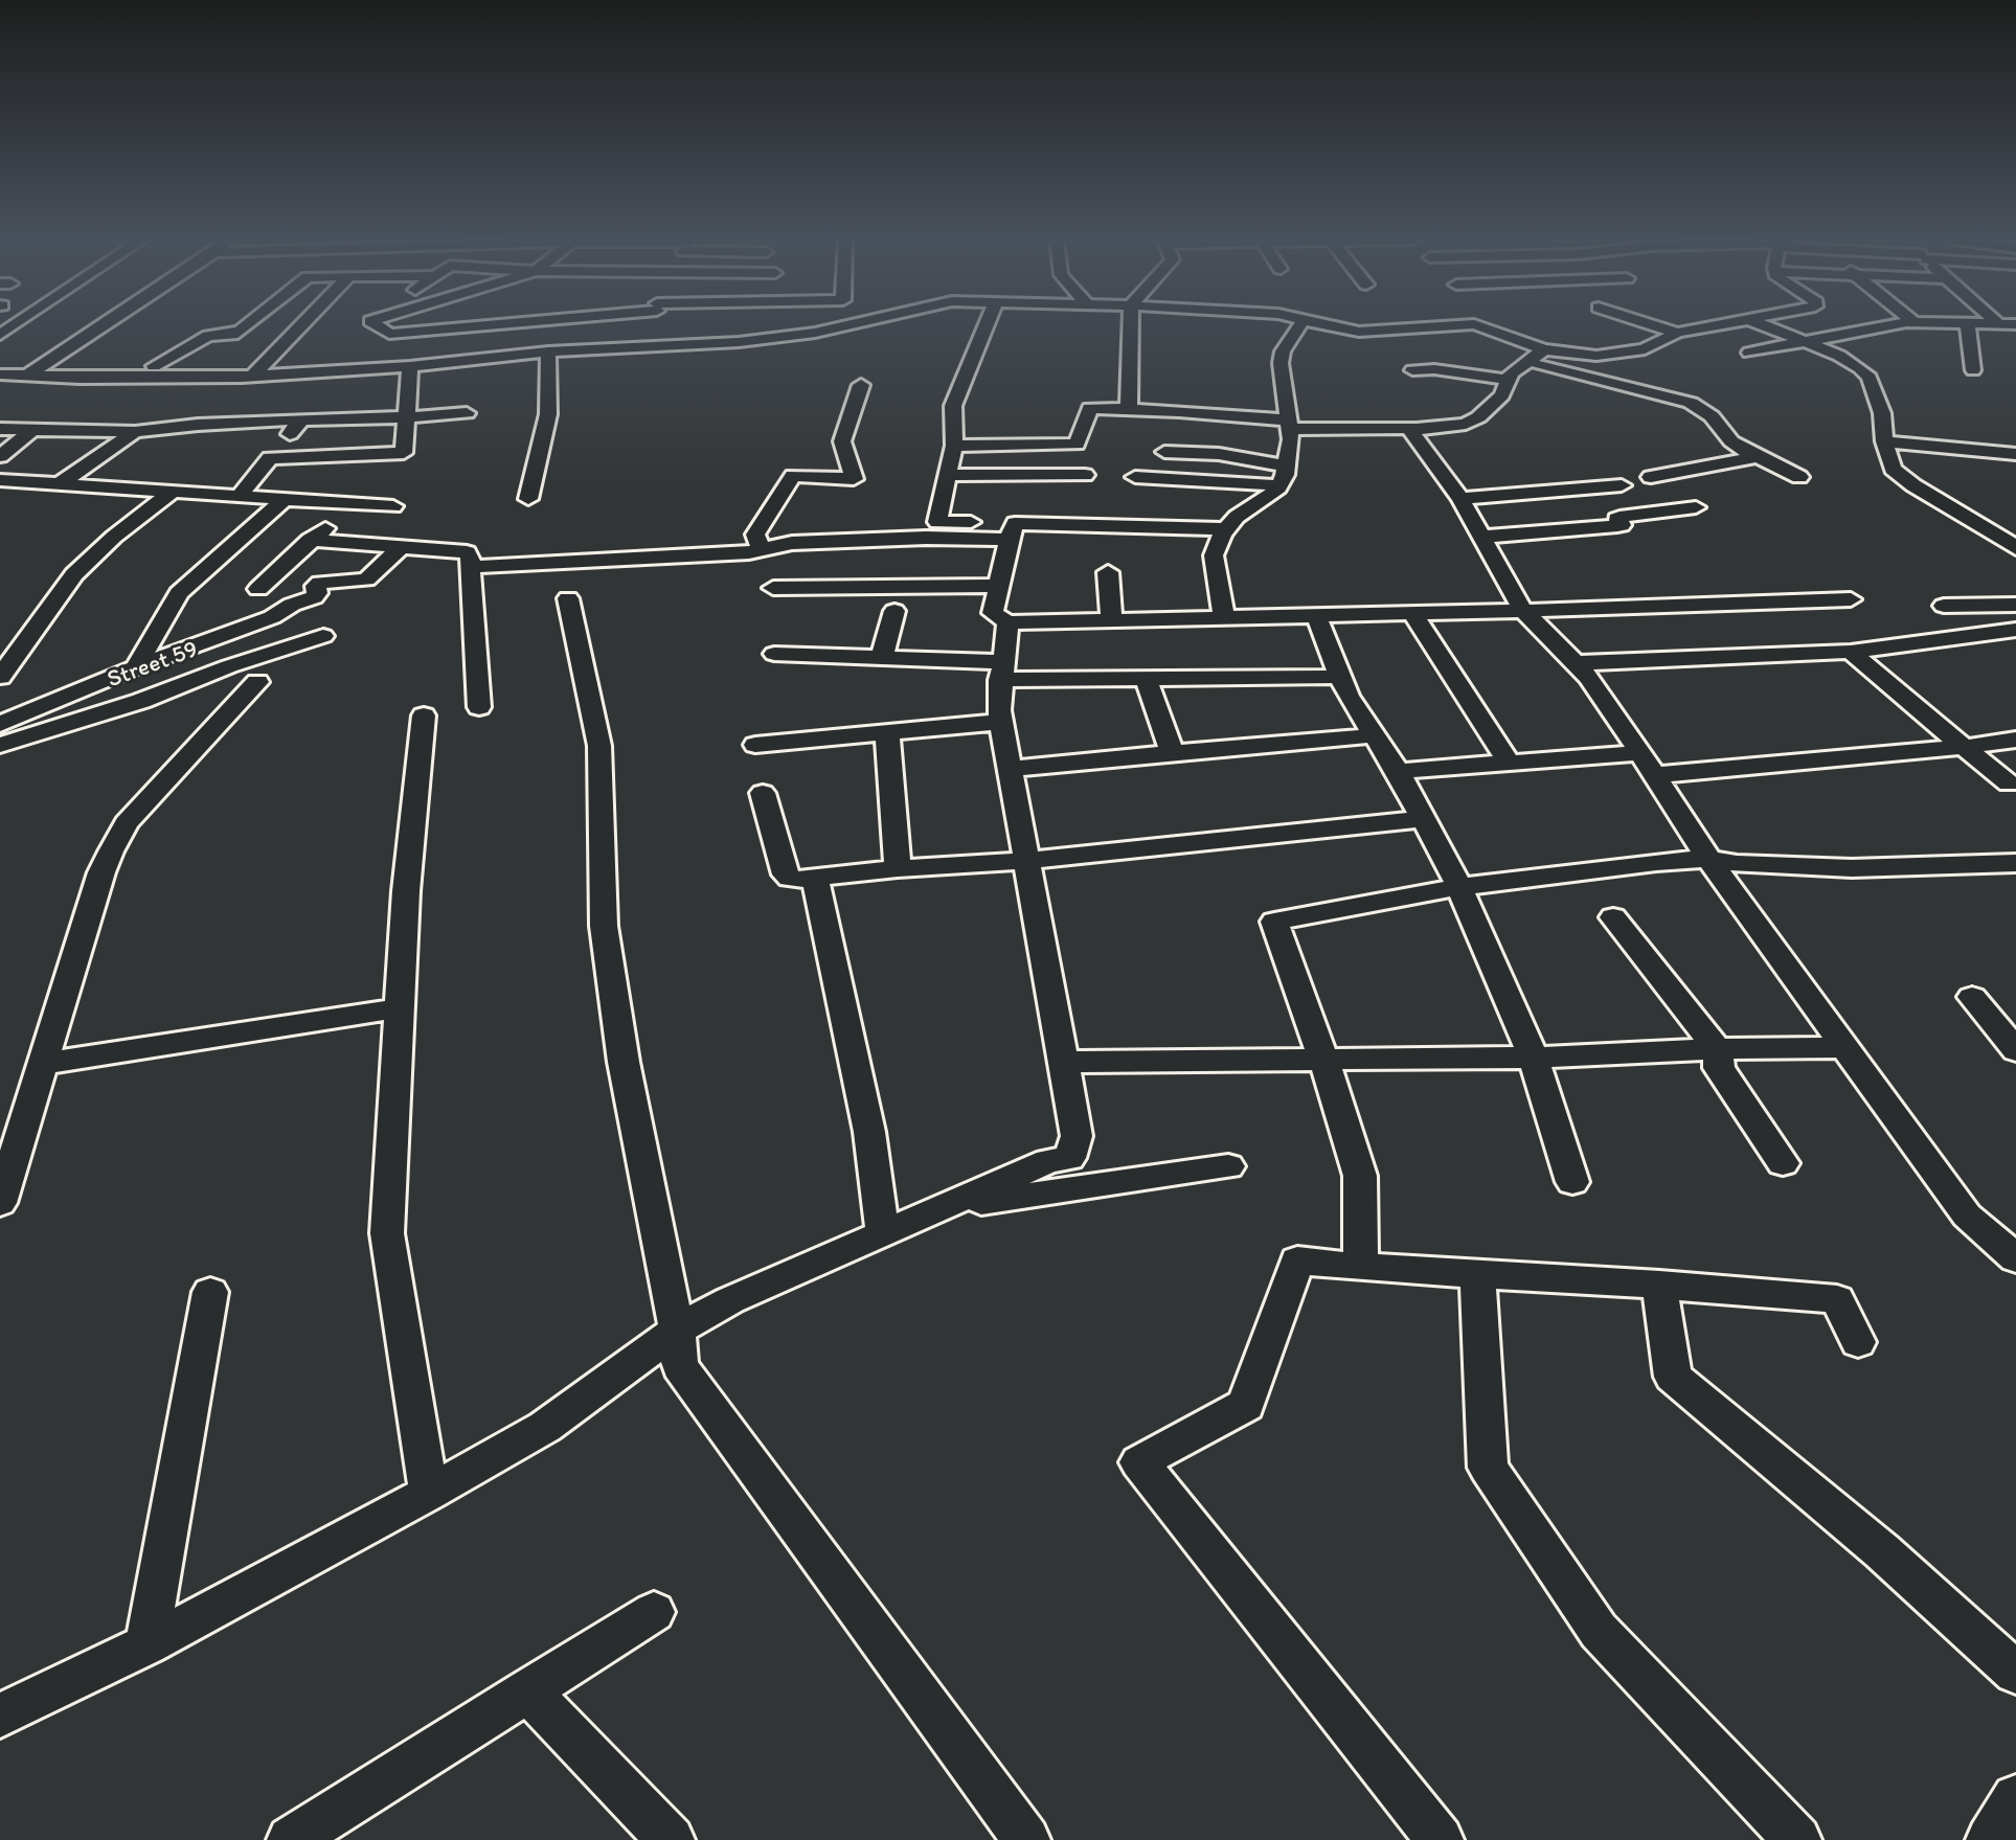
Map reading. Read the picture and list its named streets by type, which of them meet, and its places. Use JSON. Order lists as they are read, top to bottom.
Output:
{
  "streets": {
    "street": ["Street 59"]
  }
}
